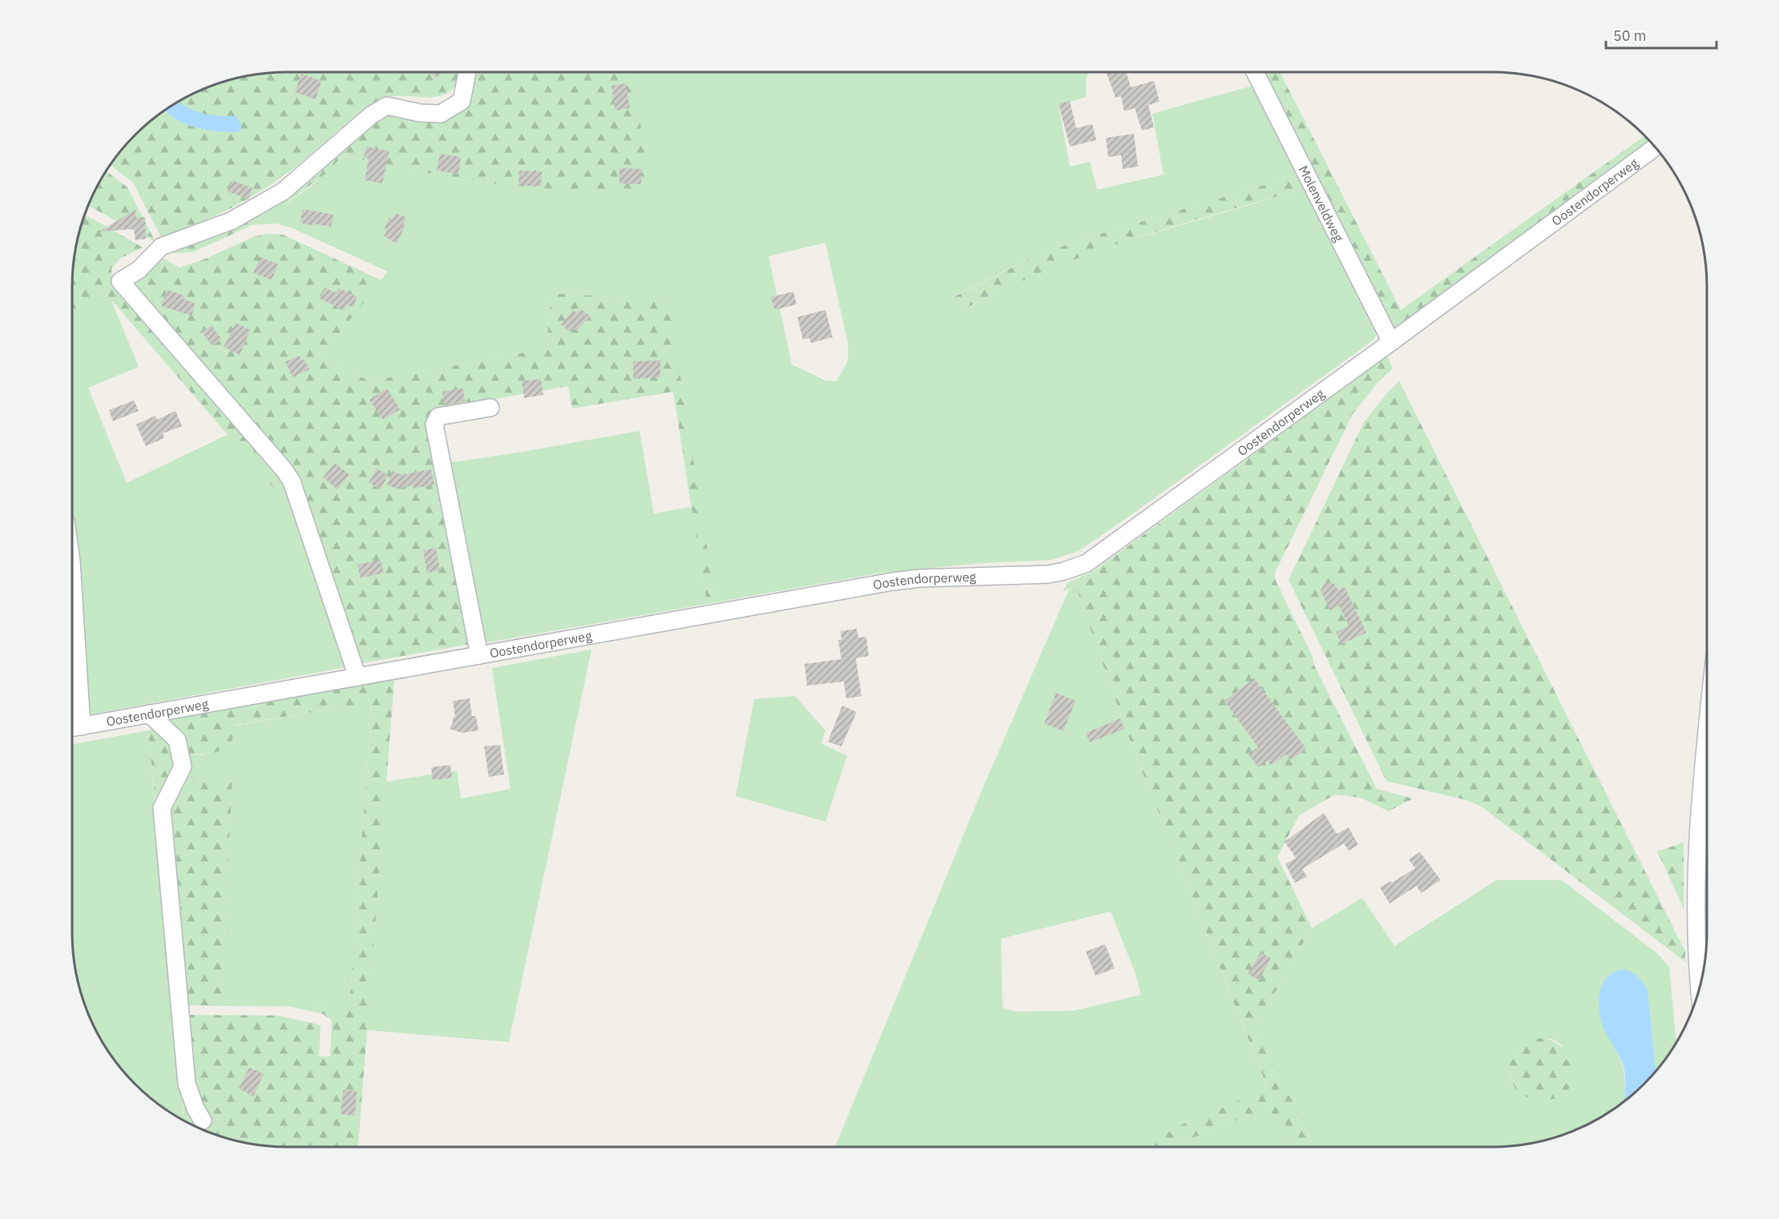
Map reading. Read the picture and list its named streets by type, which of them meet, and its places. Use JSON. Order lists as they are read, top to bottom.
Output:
{
  "streets": {
    "street": ["Oostendorperweg", "Molenveldweg"]
  },
  "crossings": [
    ["Oostendorperweg", "Molenveldweg"]
  ],
  "scale_bar": "50 m"
}
